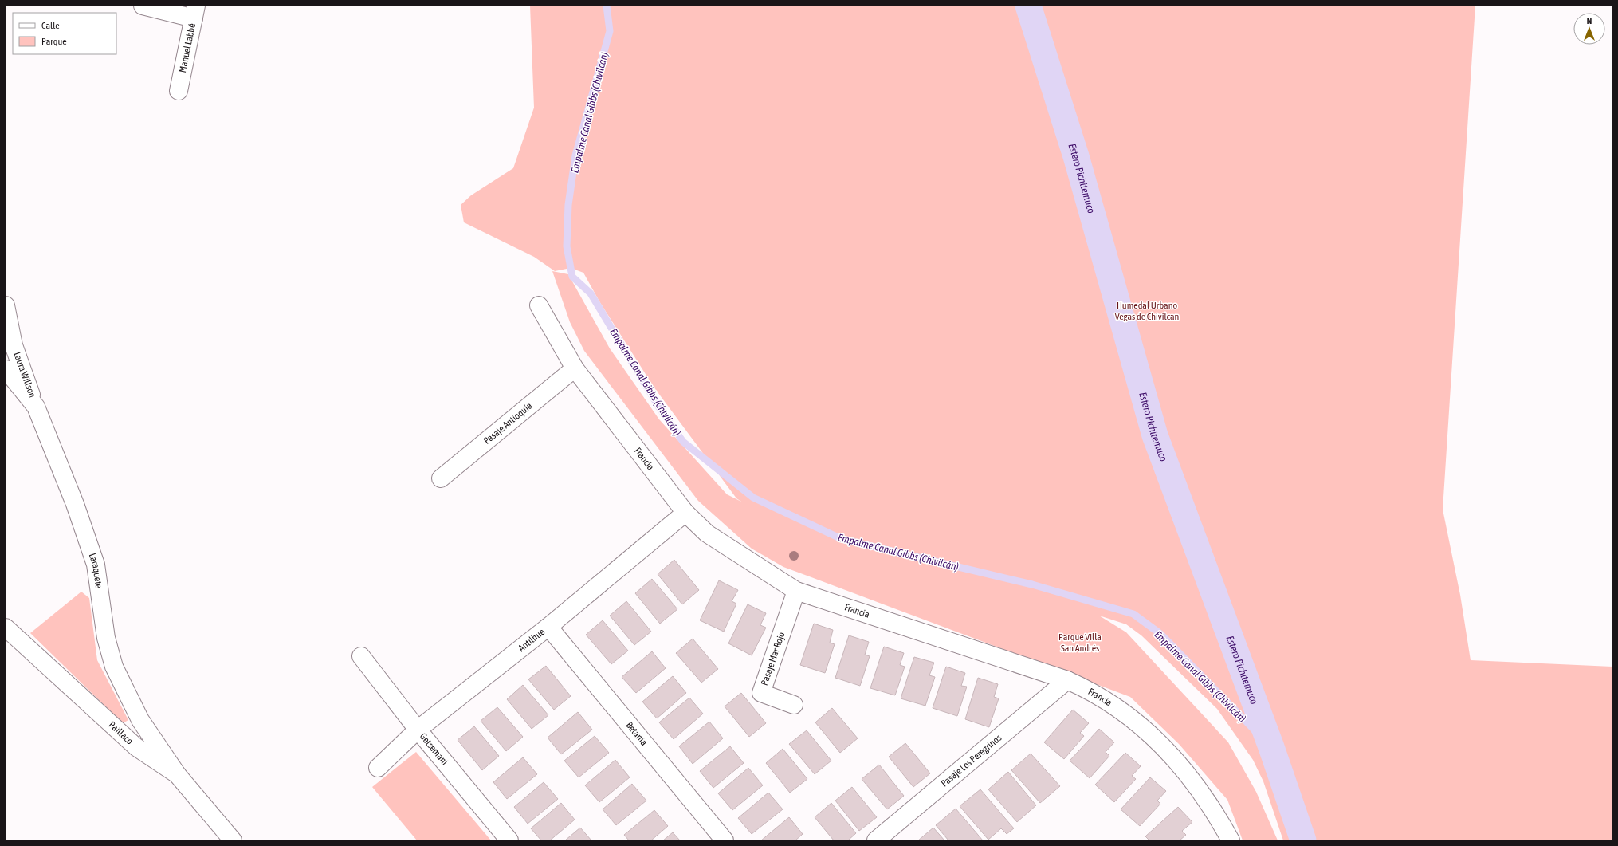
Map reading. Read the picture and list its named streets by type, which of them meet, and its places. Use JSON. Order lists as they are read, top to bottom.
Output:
{
  "streets": {
    "street": [
      "Manuel Labbé",
      "Laura Willson",
      "Pasaje Antioquía",
      "Francia",
      "Laraquete",
      "Antilhue",
      "Pasaje Mar Rojo",
      "Paillaco",
      "Betania",
      "Getsemaní",
      "Pasaje Los Peregrinos"
    ]
  },
  "crossings": [
    ["Laura Willson", "Laraquete"],
    ["Pasaje Antioquía", "Francia"],
    ["Francia", "Antilhue"],
    ["Francia", "Pasaje Mar Rojo"],
    ["Francia", "Pasaje Los Peregrinos"],
    ["Laraquete", "Paillaco"],
    ["Antilhue", "Betania"],
    ["Antilhue", "Getsemaní"]
  ],
  "water": ["Empalme Canal Gibbs (Chivilcán)", "Estero Pichitemuco"],
  "parks": ["Humedal Urbano Vegas de Chivilcan", "Parque Villa San Andrés"],
  "legend": ["Calle", "Parque"],
  "north": "top"
}
